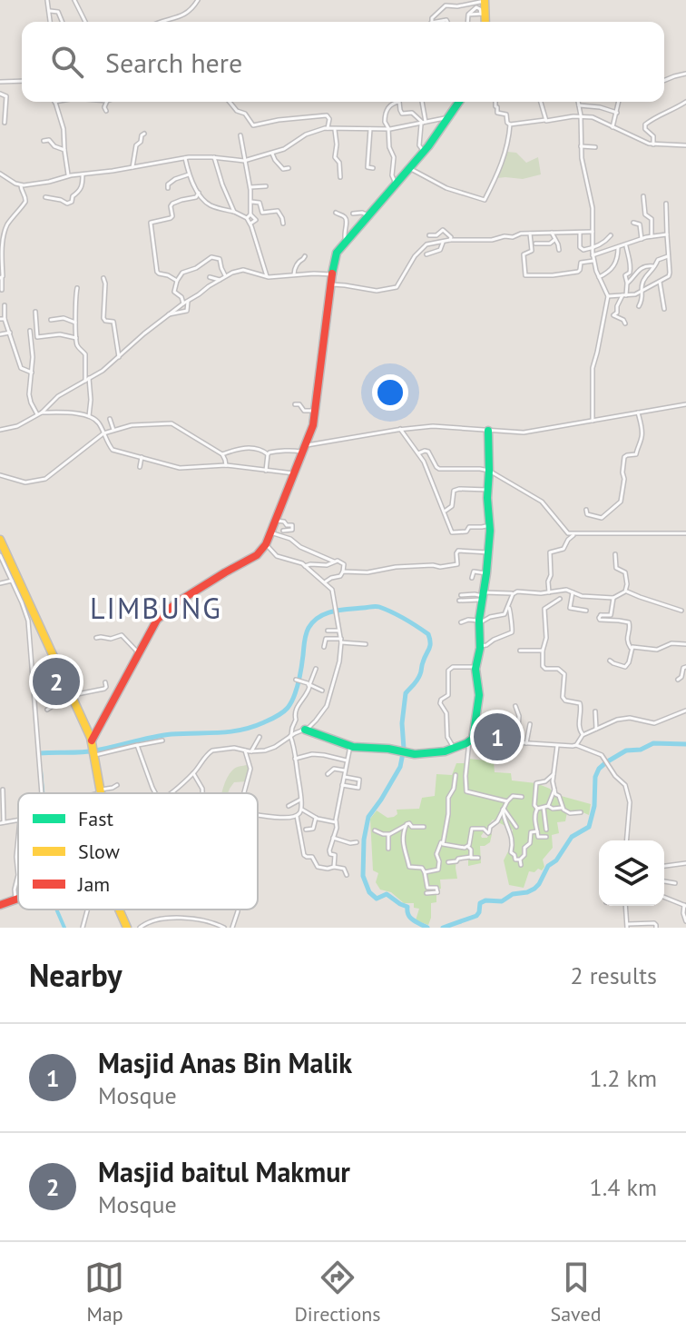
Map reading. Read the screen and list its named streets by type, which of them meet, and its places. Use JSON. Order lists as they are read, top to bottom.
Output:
{
  "districts": ["LIMBUNG"],
  "legend": ["Fast", "Slow", "Jam"],
  "page": {
    "search": "Search here",
    "pins": ["2", "1"],
    "heading": ["Nearby", "2 results"],
    "list": [
      {
        "mark": "1",
        "name": "Masjid Anas Bin Malik",
        "note": "Mosque",
        "value": "1.2 km"
      },
      {
        "mark": "2",
        "name": "Masjid baitul Makmur",
        "note": "Mosque",
        "value": "1.4 km"
      }
    ],
    "nav": ["Map", "Directions", "Saved"]
  }
}
